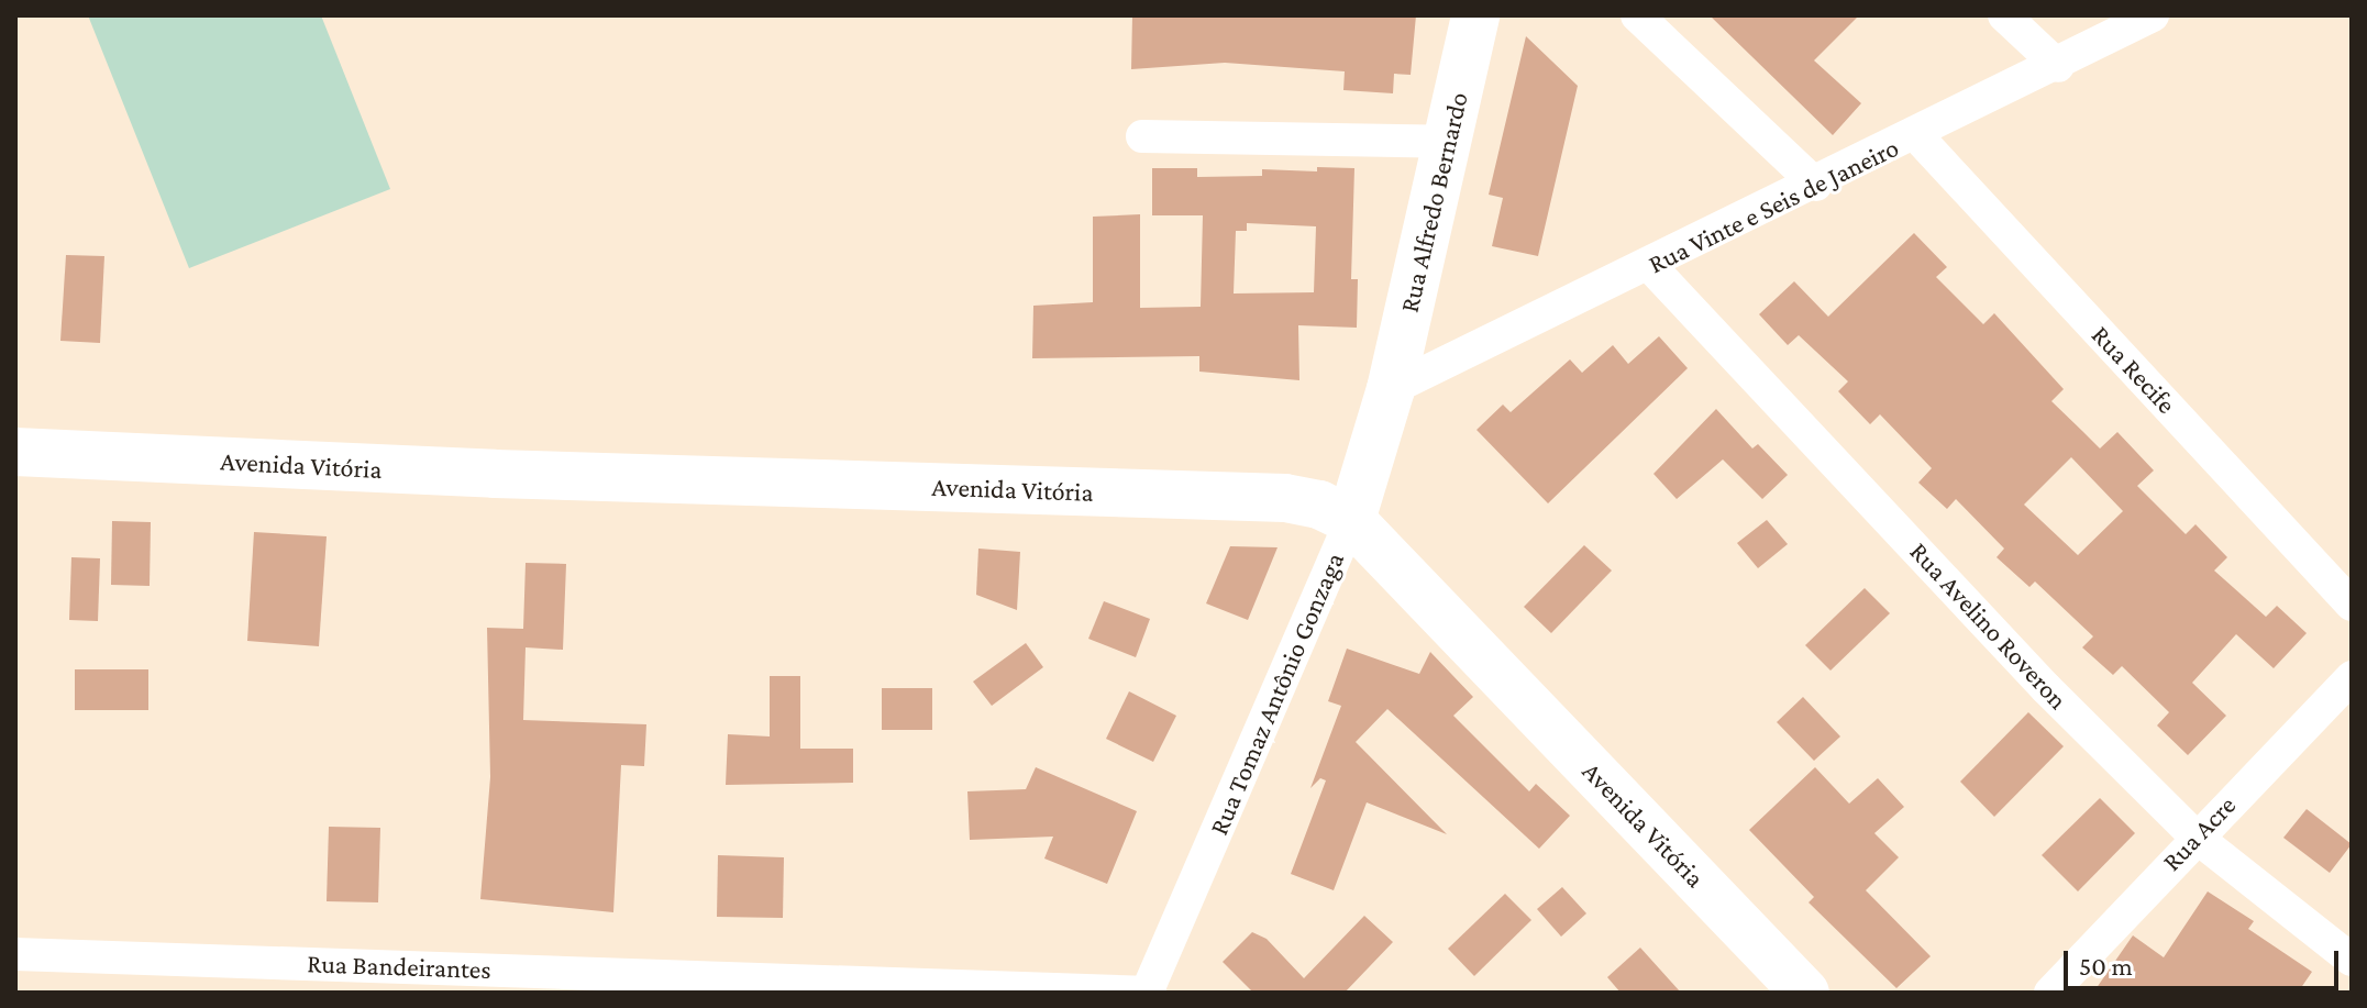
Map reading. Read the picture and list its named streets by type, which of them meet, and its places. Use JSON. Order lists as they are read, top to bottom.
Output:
{
  "streets": {
    "street": [
      "Rua Alfredo Bernardo",
      "Rua Vinte e Seis de Janeiro",
      "Rua Recife",
      "Avenida Vitória",
      "Rua Avelino Roveron",
      "Rua Tomaz Antônio Gonzaga",
      "Rua Acre",
      "Rua Bandeirantes"
    ]
  },
  "crossings": [
    ["Rua Alfredo Bernardo", "Rua Vinte e Seis de Janeiro"],
    ["Rua Alfredo Bernardo", "Rua Tomaz Antônio Gonzaga"],
    ["Rua Vinte e Seis de Janeiro", "Rua Recife"],
    ["Rua Vinte e Seis de Janeiro", "Rua Avelino Roveron"],
    ["Rua Vinte e Seis de Janeiro", "Rua Tomaz Antônio Gonzaga"],
    ["Avenida Vitória", "Rua Tomaz Antônio Gonzaga"],
    ["Rua Avelino Roveron", "Rua Acre"],
    ["Rua Tomaz Antônio Gonzaga", "Rua Bandeirantes"]
  ],
  "scale_bar": "50 m"
}
